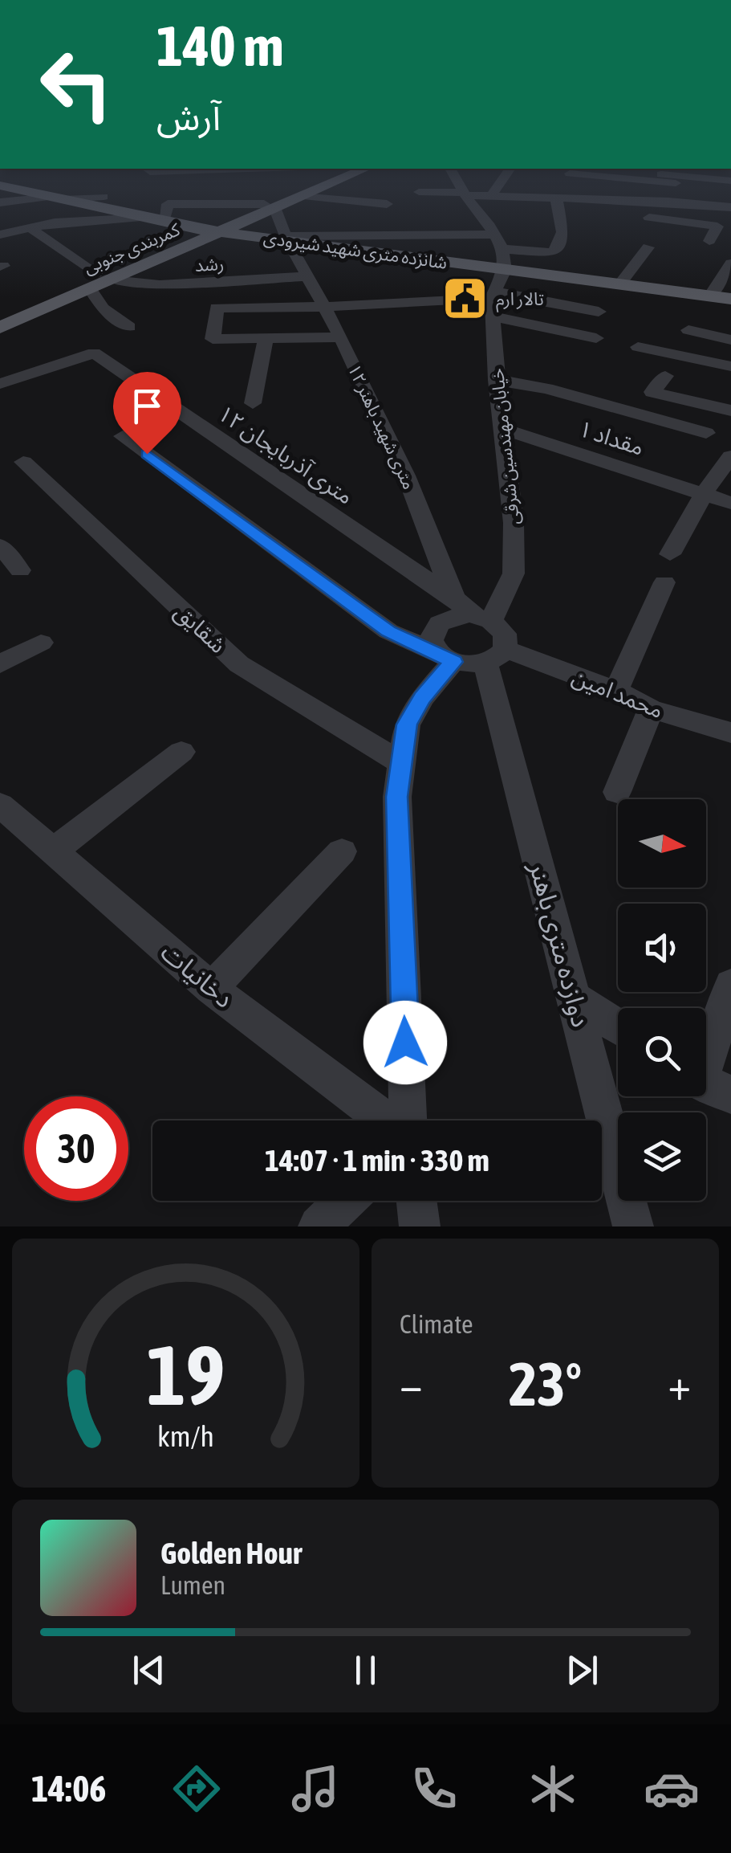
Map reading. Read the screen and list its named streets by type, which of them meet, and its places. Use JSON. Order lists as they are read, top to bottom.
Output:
{
  "streets": {
    "main road": ["کمربندی جنوبی", "شانزده متری شهید شیرودی"],
    "street": [
      "رشد",
      "۱۲ متری شهید باهنر",
      "مقداد ۱",
      "خیابان مهندسین شرقی",
      "۱۲ متری آذربایجان",
      "شقایق",
      "محمد امین",
      "دوازده متری باهنر",
      "دخانیات"
    ]
  },
  "crossings": [
    ["کمربندی جنوبی", "شانزده متری شهید شیرودی"],
    ["کمربندی جنوبی", "رشد"],
    ["کمربندی جنوبی", "۱۲ متری شهید باهنر"],
    ["شانزده متری شهید شیرودی", "۱۲ متری شهید باهنر"],
    ["شانزده متری شهید شیرودی", "خیابان مهندسین شرقی"],
    ["رشد", "۱۲ متری شهید باهنر"],
    ["۱۲ متری شهید باهنر", "خیابان مهندسین شرقی"],
    ["۱۲ متری شهید باهنر", "۱۲ متری آذربایجان"],
    ["۱۲ متری شهید باهنر", "محمد امین"],
    ["۱۲ متری شهید باهنر", "دوازده متری باهنر"],
    ["مقداد ۱", "خیابان مهندسین شرقی"],
    ["خیابان مهندسین شرقی", "۱۲ متری آذربایجان"],
    ["محمد امین", "دوازده متری باهنر"]
  ],
  "places": {
    "public building": ["تالار ارم"]
  },
  "north": "right",
  "page": {
    "turn": ["140 m", "آرش"],
    "limit": "30",
    "trip": "14:07 · 1 min · 330 m",
    "tile": "Climate",
    "heat": ["−", "23°", "+"],
    "song": ["Golden Hour", "Lumen"],
    "tabs": "14:06",
    "gauge": ["19", "km/h"]
  }
}
